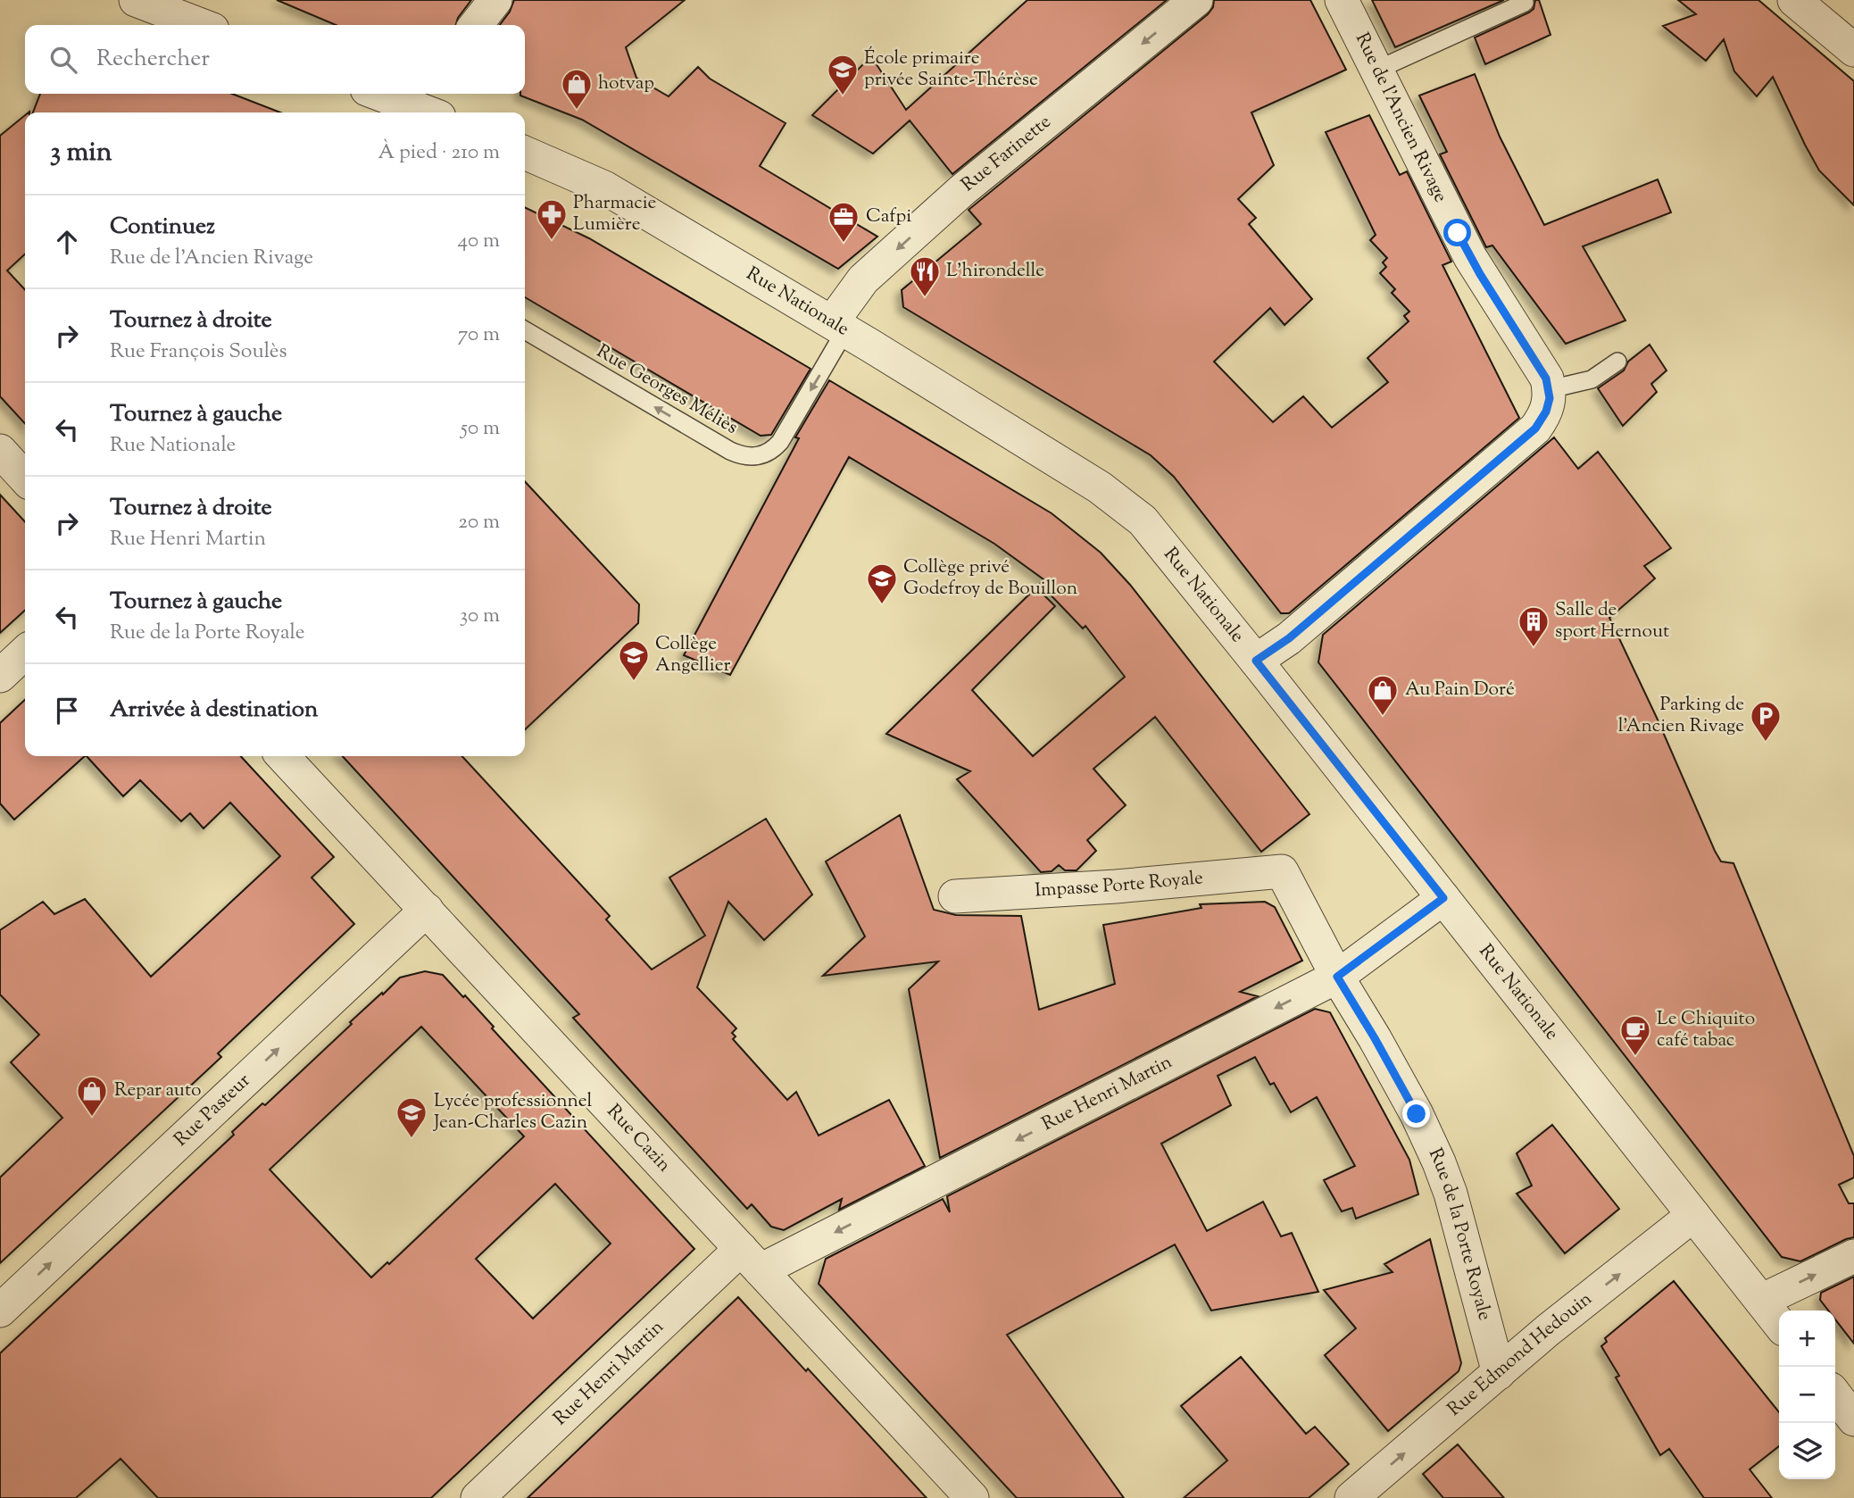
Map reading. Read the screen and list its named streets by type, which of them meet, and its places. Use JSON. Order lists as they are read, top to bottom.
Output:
{
  "streets": {
    "street": [
      "Rue de l'Ancien Rivage",
      "Rue Farinette",
      "Rue Nationale",
      "Impasse Porte Royale",
      "Rue Henri Martin",
      "Rue Pasteur",
      "Rue Cazin",
      "Rue de la Porte Royale",
      "Rue Edmond Hedouin"
    ],
    "lane": ["Rue Georges Méliès"]
  },
  "crossings": [
    ["Rue Farinette", "Rue Nationale"],
    ["Rue Farinette", "Rue Georges Méliès"],
    ["Rue Nationale", "Rue Georges Méliès"],
    ["Rue Nationale", "Rue Henri Martin"],
    ["Rue Nationale", "Rue Edmond Hedouin"],
    ["Impasse Porte Royale", "Rue de la Porte Royale"],
    ["Rue Henri Martin", "Rue Cazin"],
    ["Rue Henri Martin", "Rue de la Porte Royale"],
    ["Rue Pasteur", "Rue Cazin"],
    ["Rue de la Porte Royale", "Rue Edmond Hedouin"]
  ],
  "one_way": [
    "Rue Farinette",
    "Rue Henri Martin",
    "Rue Pasteur",
    "Rue Edmond Hedouin"
  ],
  "places": {
    "school or university": [
      "École primaire privée Sainte-Thérèse",
      "Collège privé Godefroy de Bouillon",
      "Collège Angellier",
      "Lycée professionnel Jean-Charles Cazin"
    ],
    "shop": ["hotvap", "Au Pain Doré", "Repar auto"],
    "pharmacy": ["Pharmacie Lumière"],
    "office": ["Cafpi"],
    "restaurant": ["L'hirondelle"],
    "building": ["Salle de sport Hernout"],
    "parking": ["Parking de l'Ancien Rivage"],
    "cafe": ["Le Chiquito café tabac"]
  },
  "page": {
    "search": "Rechercher",
    "heading": ["3 min", "À pied · 210 m"],
    "list": [
      ["Continuez", "Rue de l'Ancien Rivage", "40 m"],
      ["Tournez à droite", "Rue François Soulès", "70 m"],
      ["Tournez à gauche", "Rue Nationale", "50 m"],
      ["Tournez à droite", "Rue Henri Martin", "20 m"],
      ["Tournez à gauche", "Rue de la Porte Royale", "30 m"],
      "Arrivée à destination"
    ],
    "map_buttons": ["+", "−"]
  }
}
